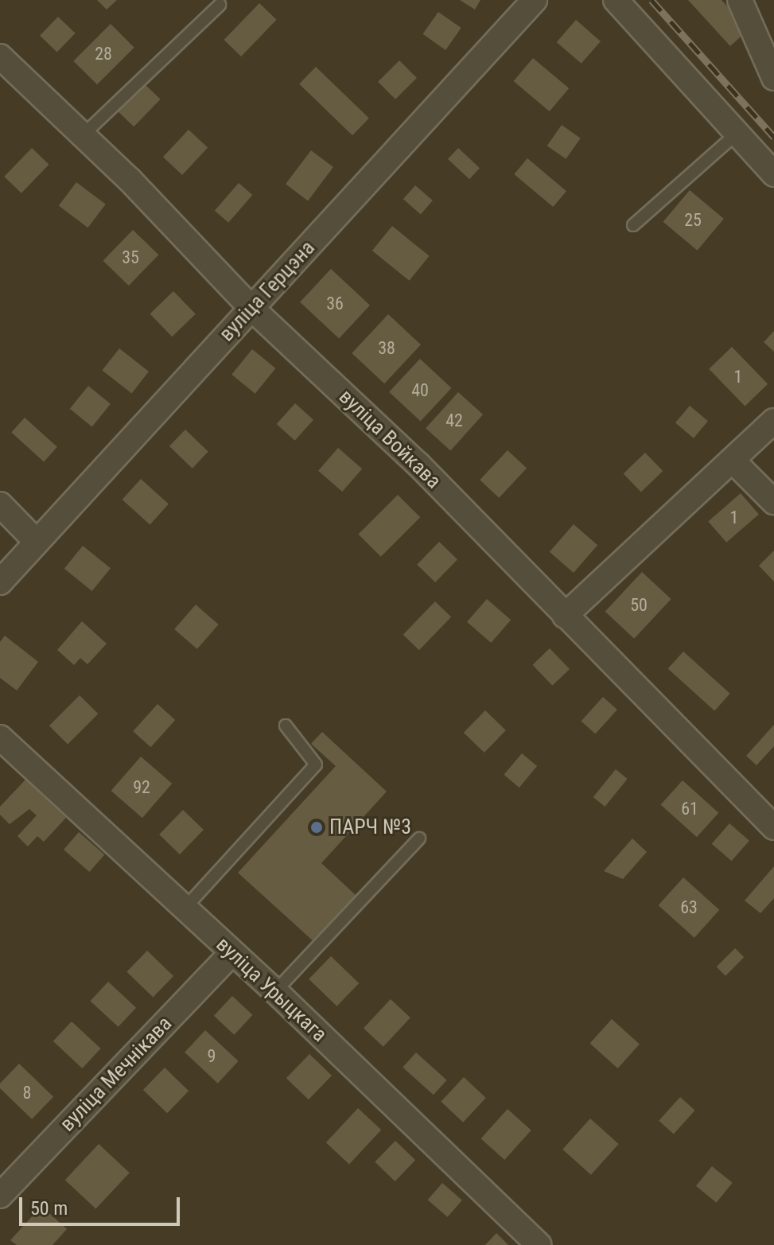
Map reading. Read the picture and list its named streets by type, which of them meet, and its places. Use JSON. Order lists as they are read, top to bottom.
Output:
{
  "streets": {
    "street": [
      "вуліца Герцэна",
      "вуліца Войкава",
      "вуліца Урыцкага",
      "вуліца Мечнікава"
    ]
  },
  "crossings": [
    ["вуліца Герцэна", "вуліца Войкава"],
    ["вуліца Урыцкага", "вуліца Мечнікава"]
  ],
  "places": ["ПАРЧ №3"],
  "house_numbers": [
    "28",
    "25",
    "35",
    "36",
    "38",
    "1",
    "40",
    "42",
    "1",
    "50",
    "92",
    "61",
    "63",
    "9",
    "8"
  ],
  "scale_bar": "50 m"
}
